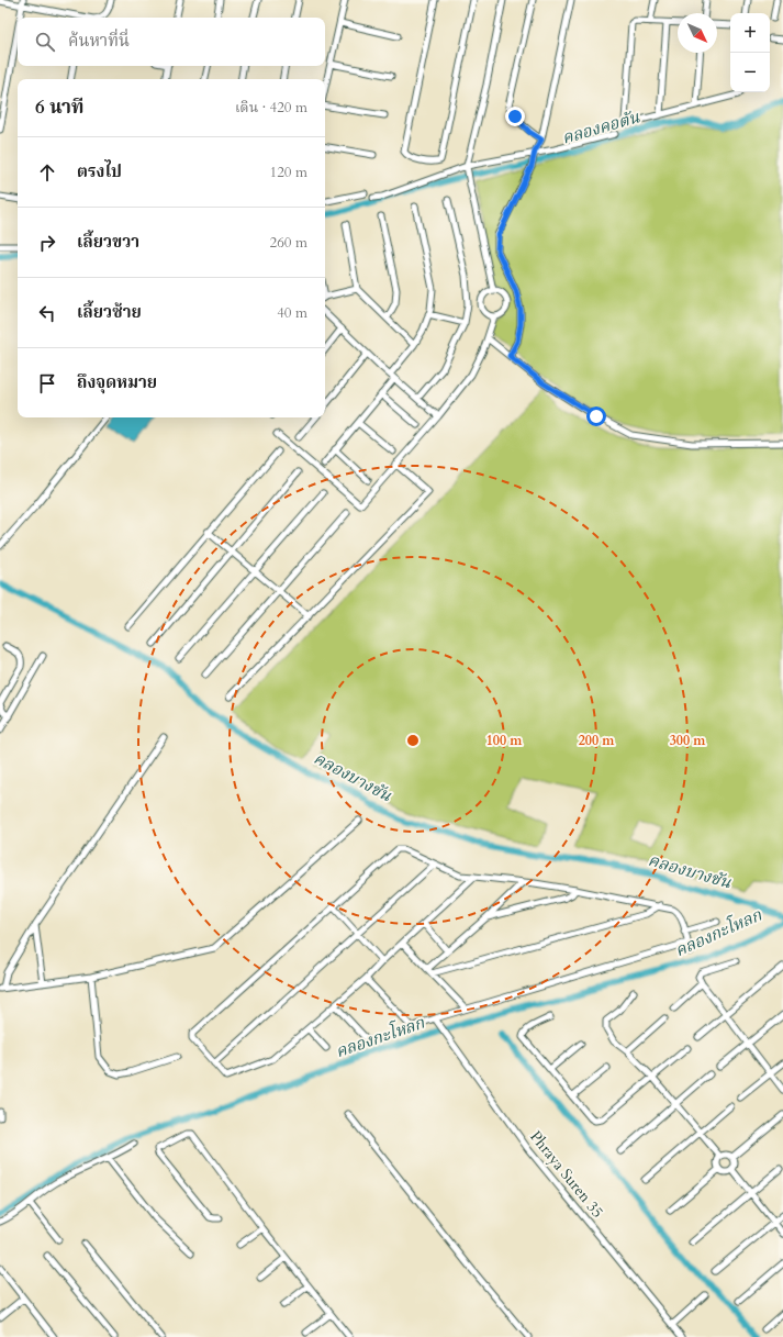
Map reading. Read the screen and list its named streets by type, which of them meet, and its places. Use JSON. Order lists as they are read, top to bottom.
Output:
{
  "streets": {
    "street": ["Phraya Suren 35"]
  },
  "water": ["คลองคอตัน", "คลองบางชัน", "คลองกะโหลก"],
  "north": "bottom right",
  "page": {
    "map_buttons": ["+", "−"],
    "search": "ค้นหาที่นี่",
    "heading": ["6 นาที", "เดิน · 420 m"],
    "list": [
      ["ตรงไป", "120 m"],
      ["เลี้ยวขวา", "260 m"],
      ["เลี้ยวซ้าย", "40 m"],
      "ถึงจุดหมาย"
    ]
  },
  "rings": ["100 m", "200 m", "300 m"]
}
